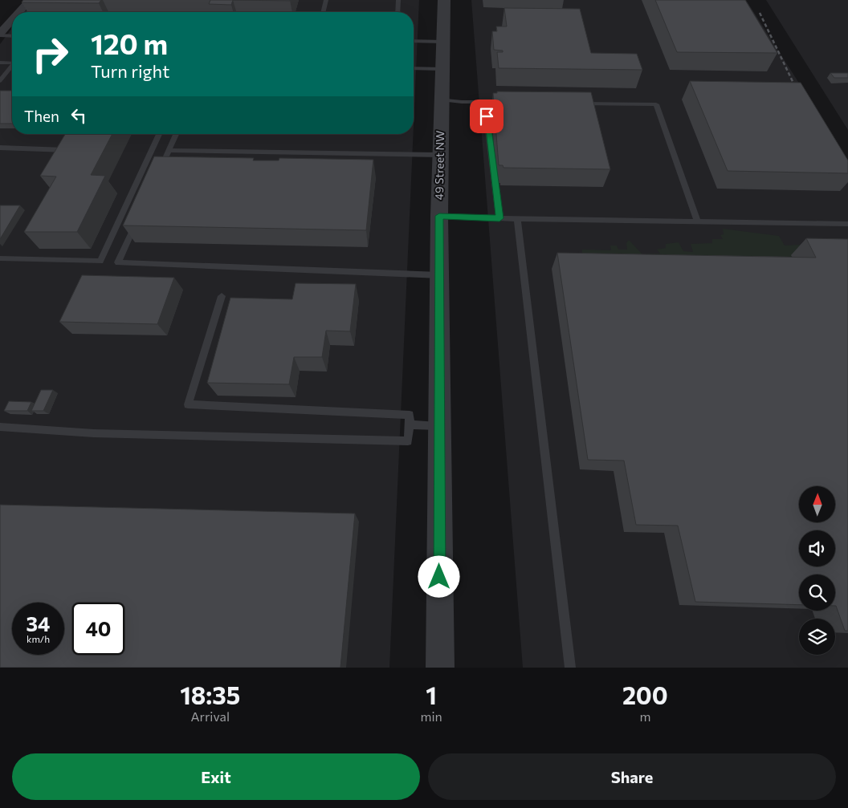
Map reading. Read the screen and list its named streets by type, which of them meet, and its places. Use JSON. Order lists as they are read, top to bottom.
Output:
{
  "streets": {
    "street": ["49 Street NW"]
  },
  "north": "top",
  "page": {
    "turn": ["120 m", "Turn right"],
    "then": "Then",
    "speed": "34 km/h",
    "limit": "40",
    "eta": [
      "18:35",
      "Arrival",
      "1",
      "min",
      "200",
      "m"
    ],
    "buttons": ["Exit", "Share"]
  }
}
